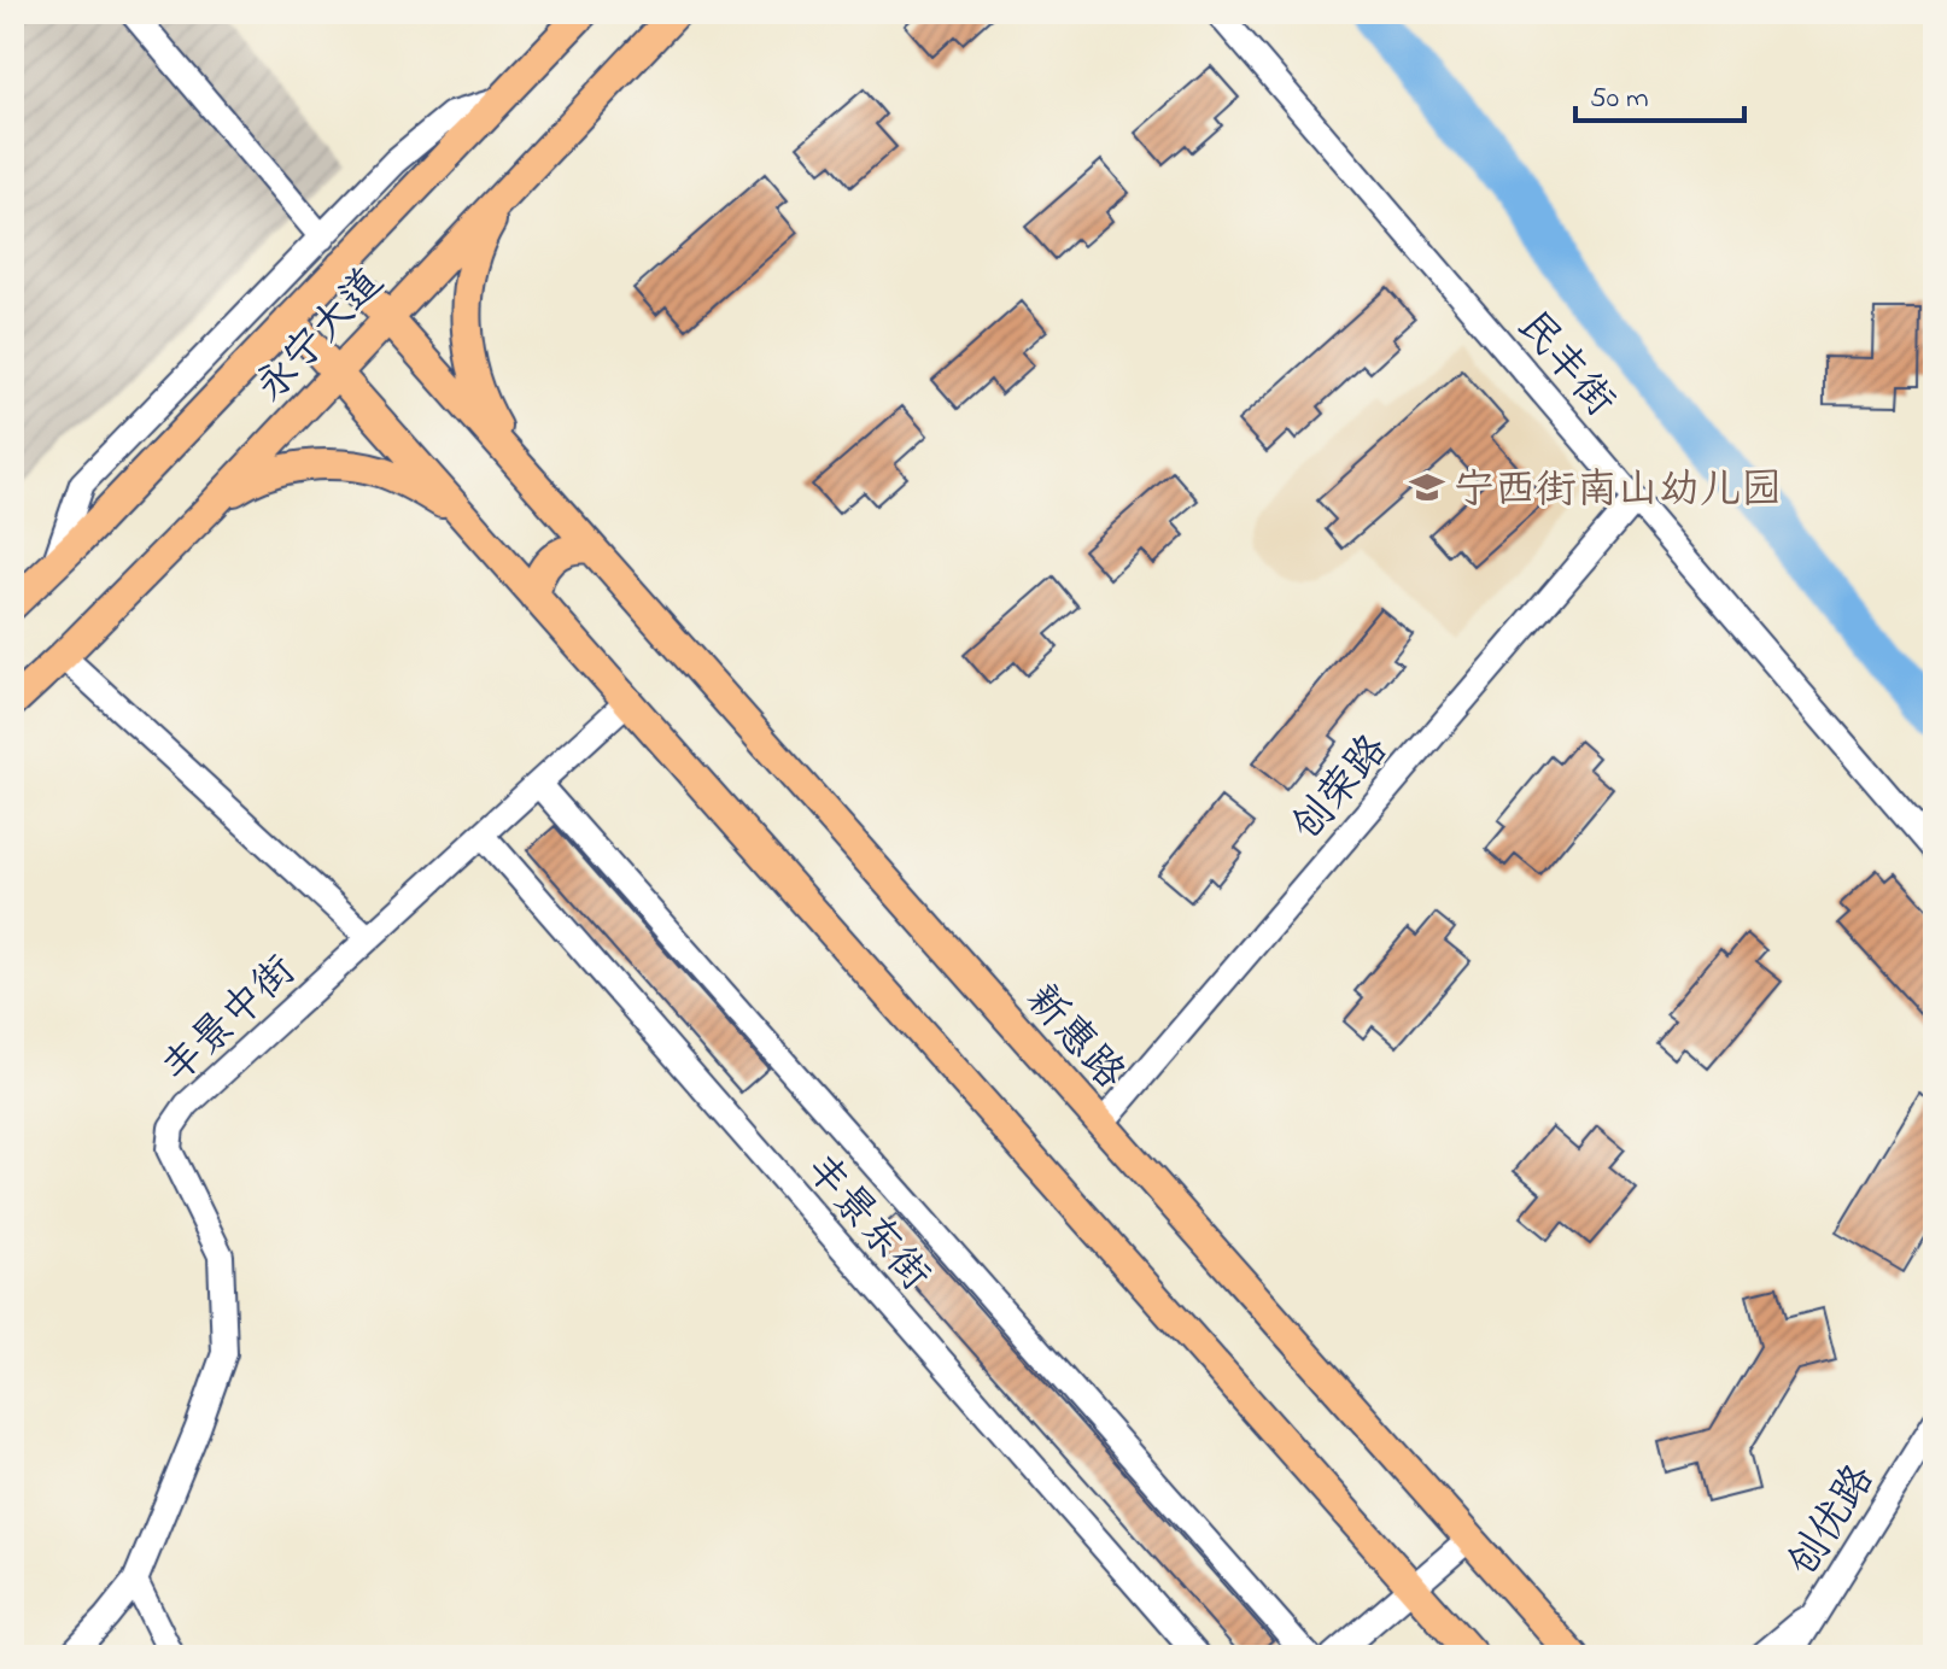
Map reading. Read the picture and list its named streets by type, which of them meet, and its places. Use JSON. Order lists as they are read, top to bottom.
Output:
{
  "streets": {
    "main road": ["永宁大道", "新惠路"],
    "street": [
      "民丰街",
      "创荣路",
      "丰景中街",
      "丰景东街",
      "创优路"
    ]
  },
  "crossings": [
    ["民丰街", "创荣路"],
    ["创荣路", "新惠路"],
    ["丰景中街", "丰景东街"]
  ],
  "places": {
    "school or university": ["宁西街南山幼儿园"]
  },
  "scale_bar": "50 m"
}
